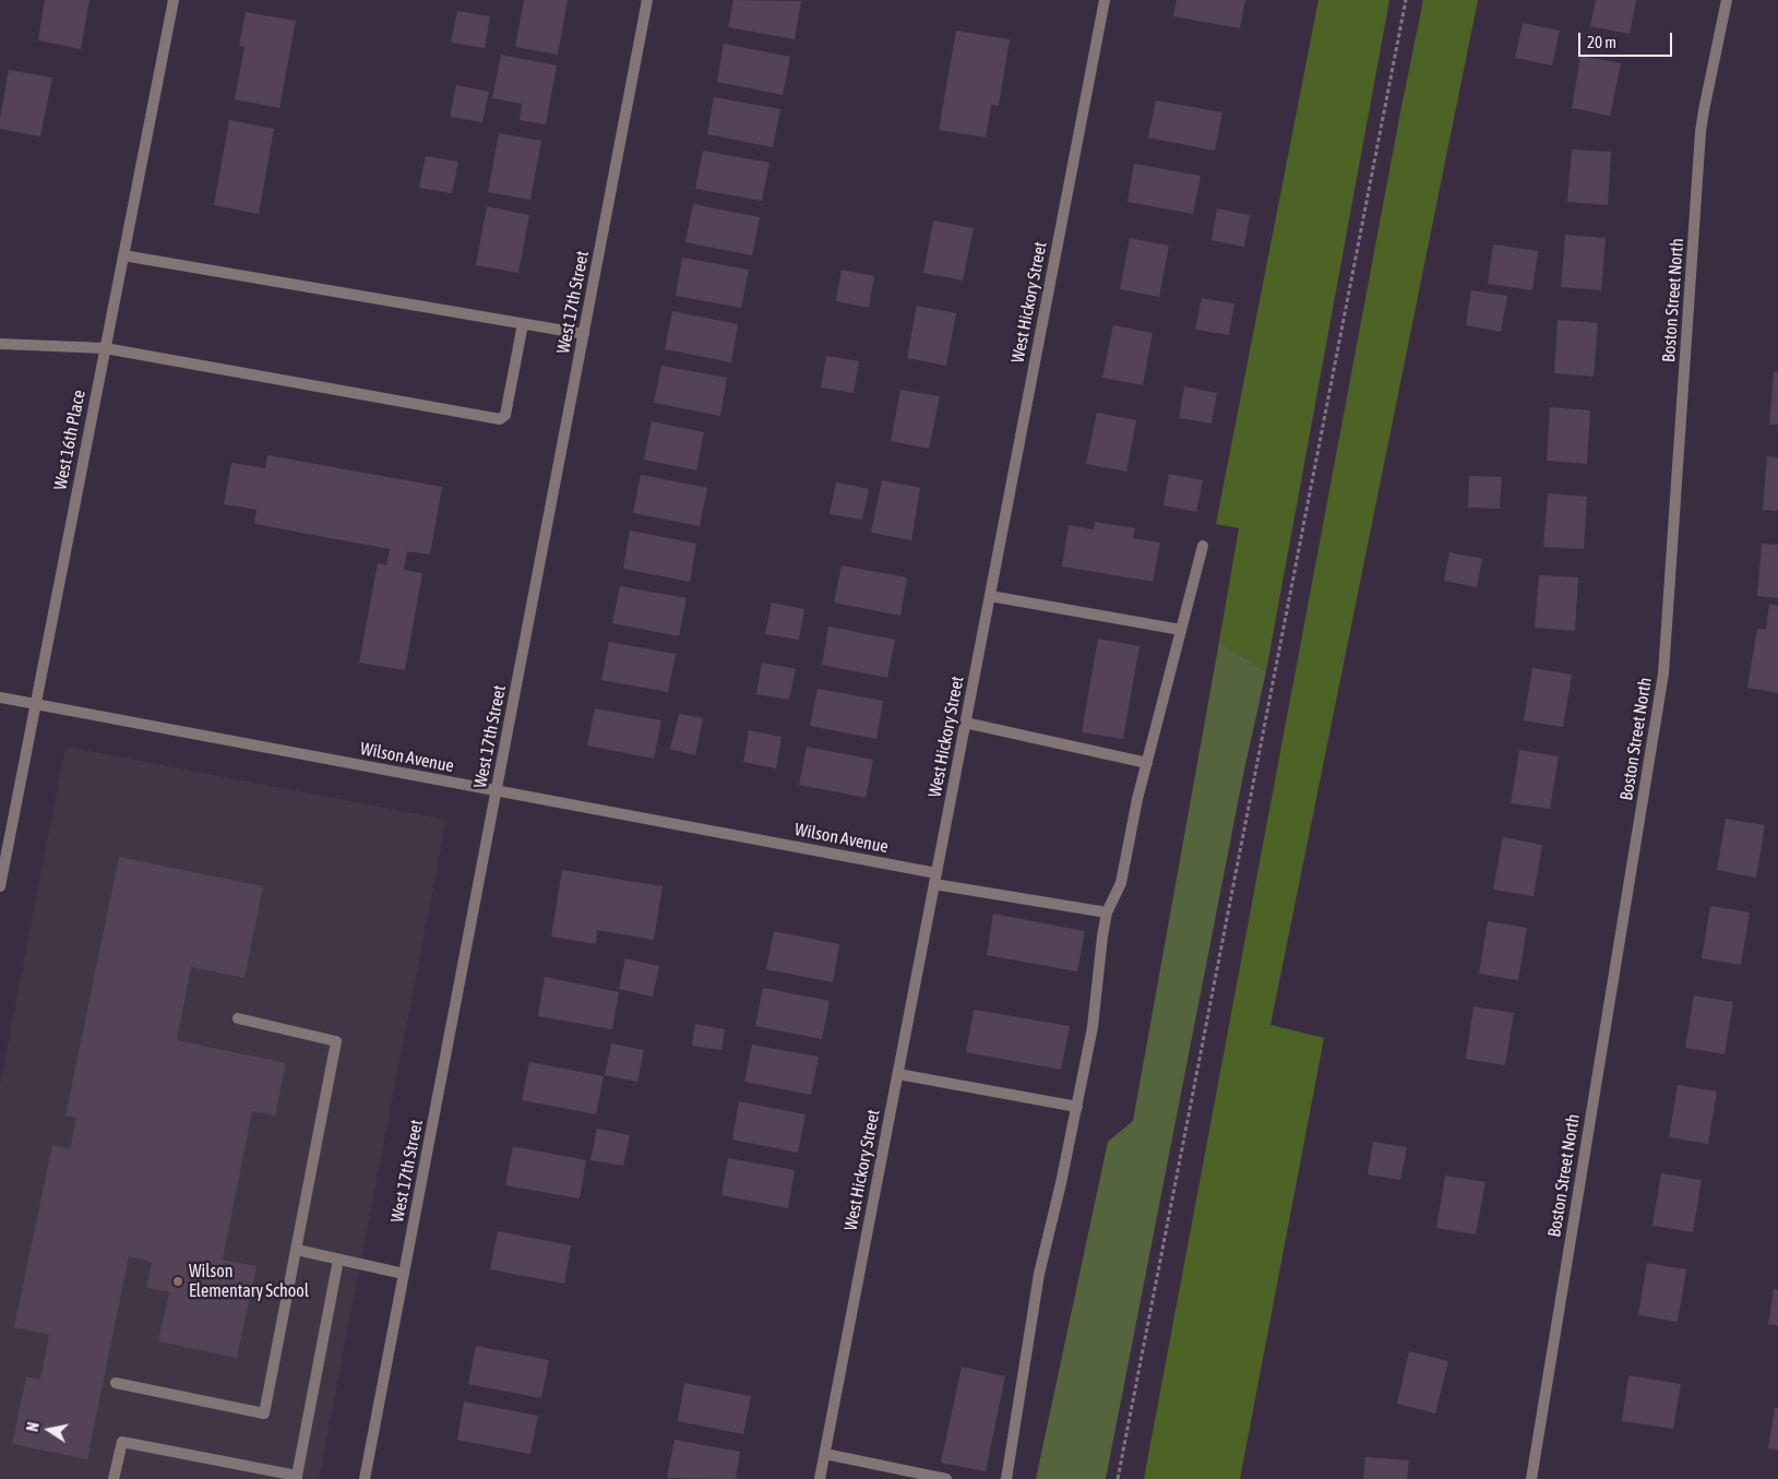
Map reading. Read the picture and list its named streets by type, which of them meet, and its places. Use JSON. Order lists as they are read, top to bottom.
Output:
{
  "streets": {
    "street": [
      "Boston Street North",
      "West 17th Street",
      "West Hickory Street",
      "West 16th Place",
      "Wilson Avenue"
    ]
  },
  "crossings": [
    ["West 17th Street", "Wilson Avenue"],
    ["West Hickory Street", "Wilson Avenue"],
    ["West 16th Place", "Wilson Avenue"]
  ],
  "places": ["Wilson Elementary School"],
  "scale_bar": "20 m",
  "north": "left"
}
